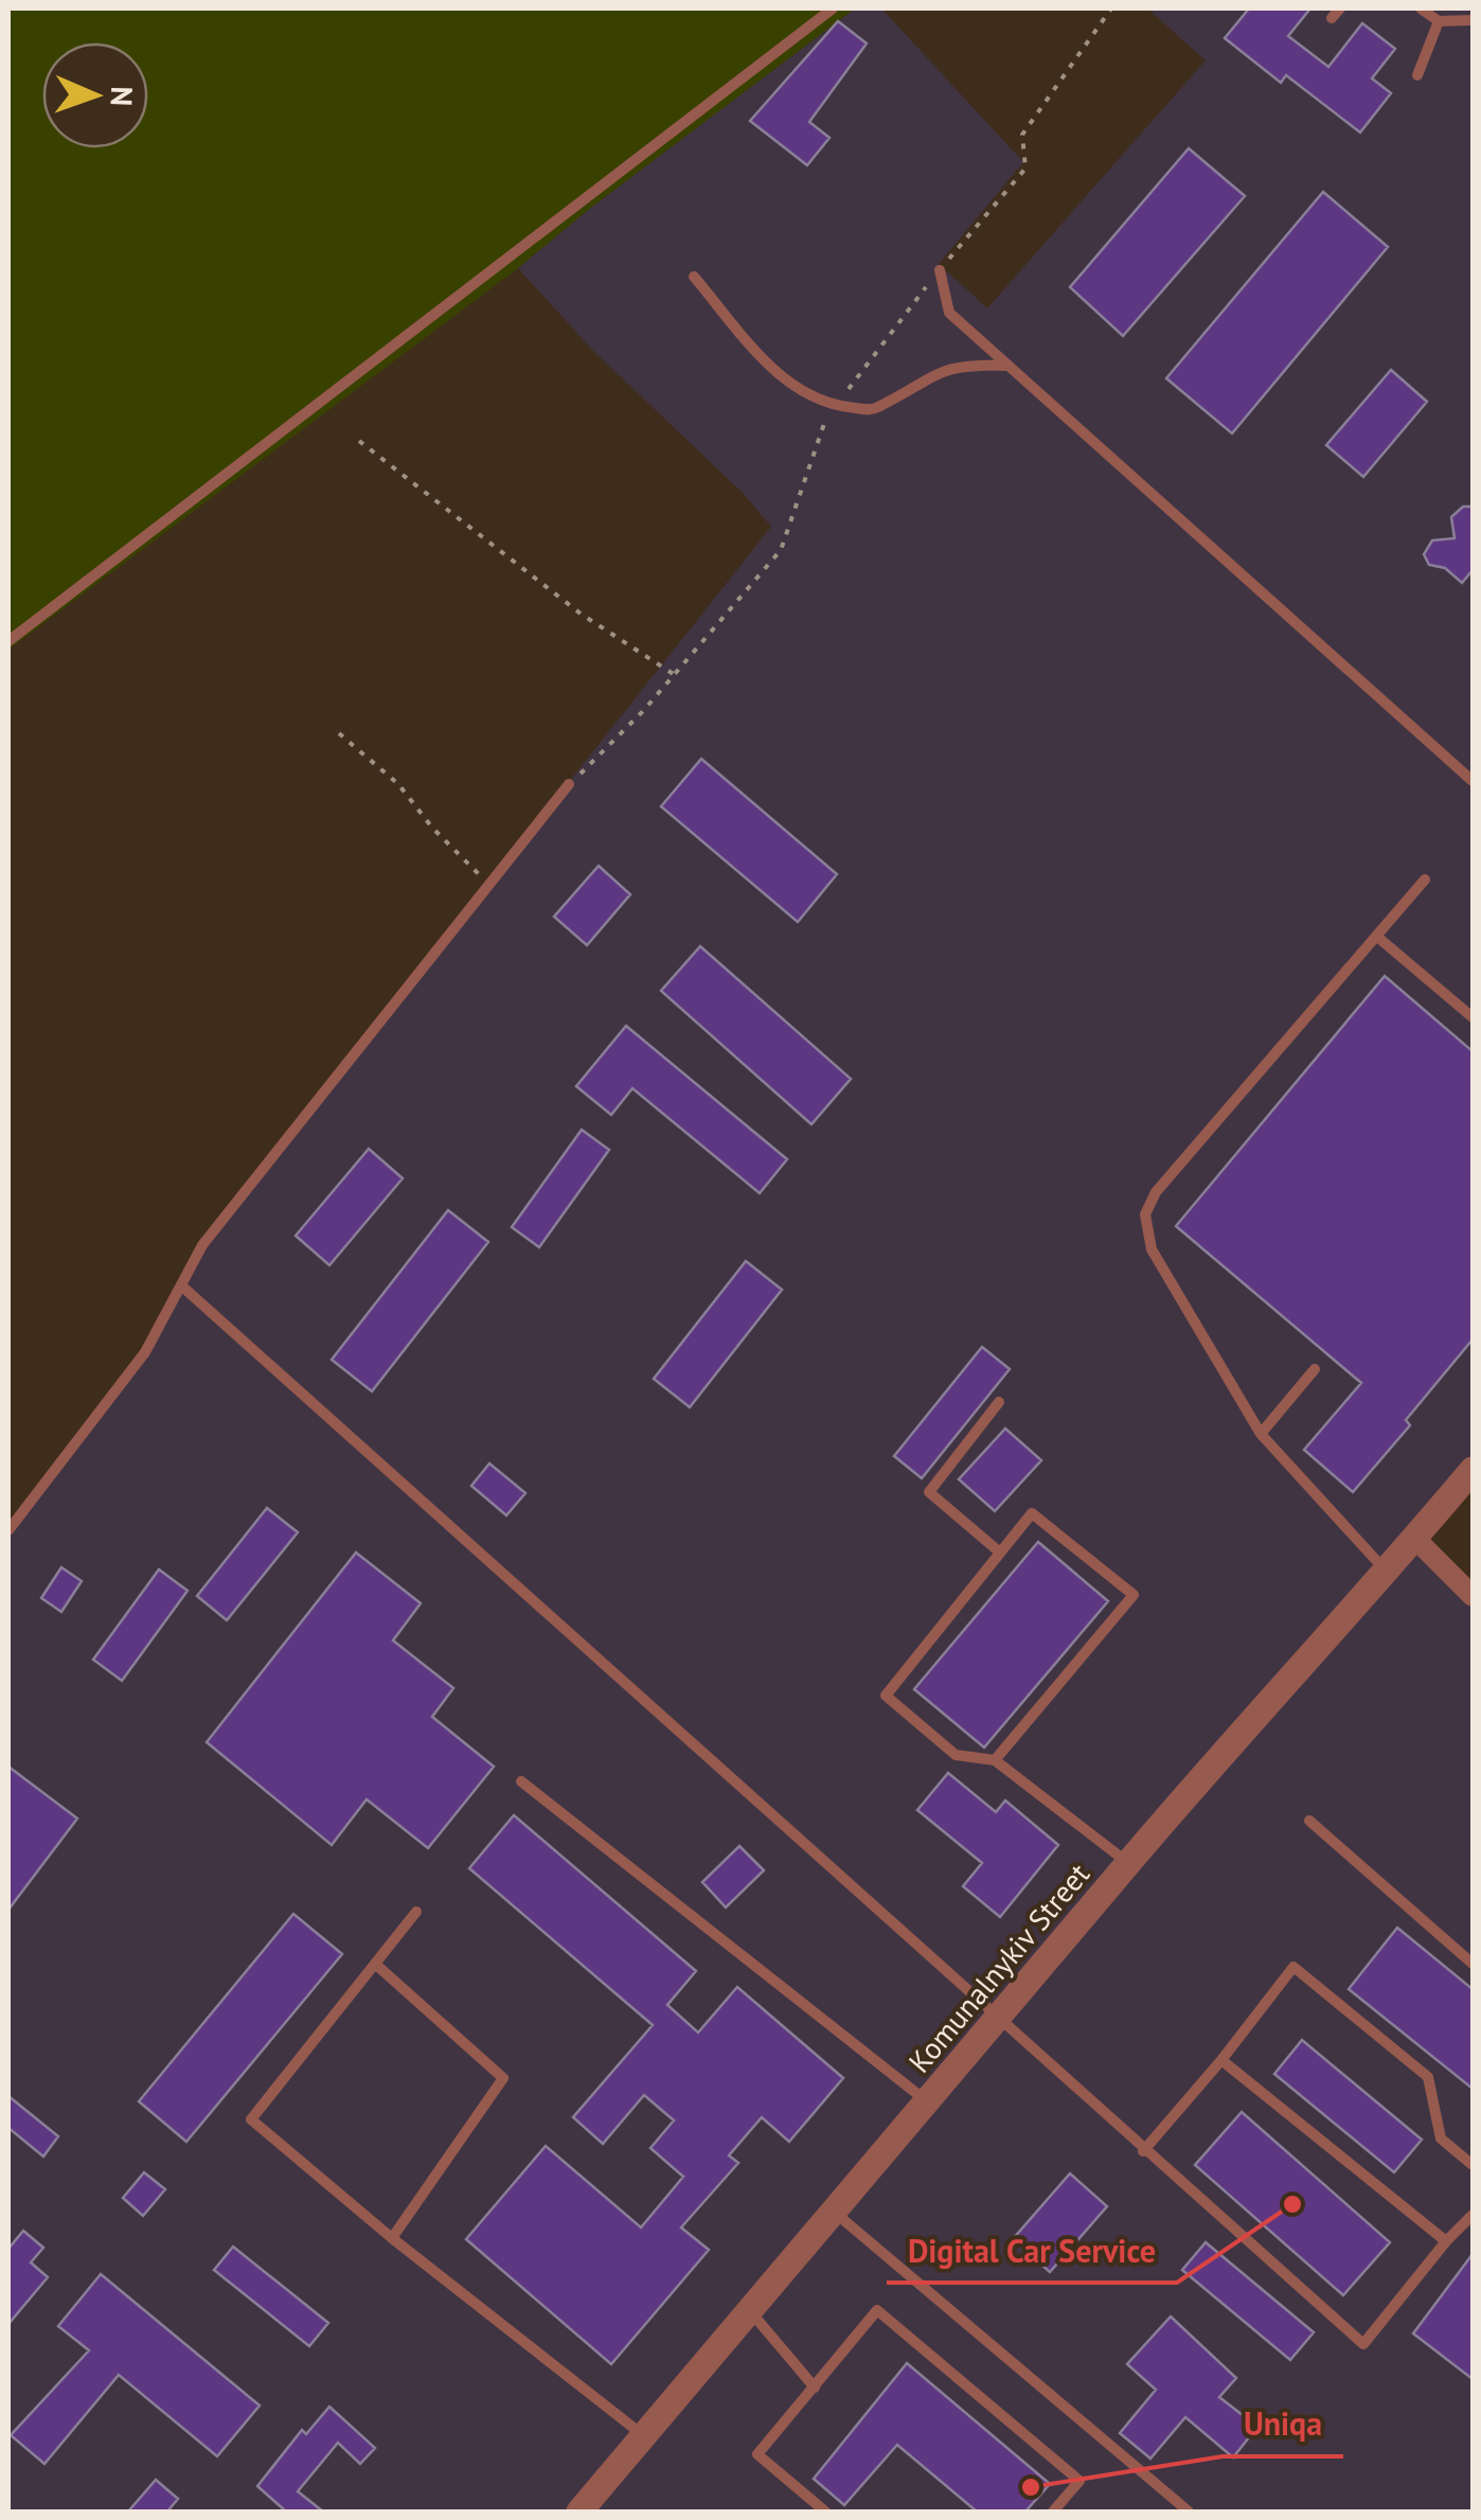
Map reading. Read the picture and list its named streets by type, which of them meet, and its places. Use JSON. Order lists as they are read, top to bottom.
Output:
{
  "streets": {
    "street": ["Komunalnykiv Street"]
  },
  "places": ["Digital Car Service", "Uniqa"],
  "north": "right"
}
